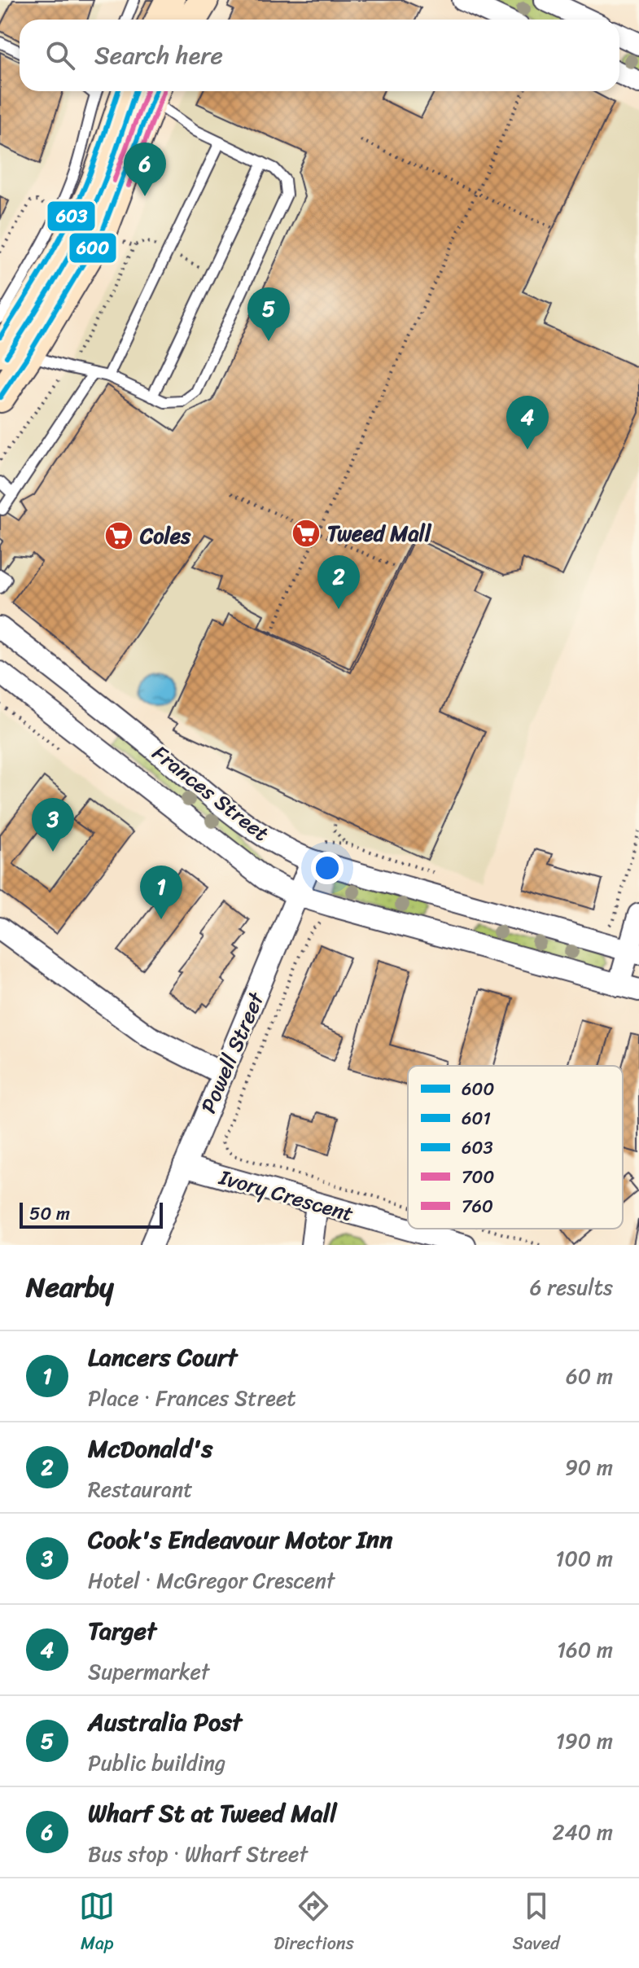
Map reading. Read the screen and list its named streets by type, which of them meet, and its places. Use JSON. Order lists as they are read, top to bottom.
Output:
{
  "streets": {
    "street": ["Frances Street", "Powell Street", "Ivory Crescent"]
  },
  "crossings": [
    ["Frances Street", "Powell Street"],
    ["Powell Street", "Ivory Crescent"]
  ],
  "places": {
    "supermarket": ["Tweed Mall", "Coles"]
  },
  "lines": [
    "transit line 600",
    "transit line 601",
    "transit line 603",
    "transit line 700",
    "transit line 760"
  ],
  "legend": [
    "600",
    "601",
    "603",
    "700",
    "760"
  ],
  "scale_bar": "50 m",
  "page": {
    "search": "Search here",
    "pins": [
      "6",
      "5",
      "4",
      "2",
      "3",
      "1"
    ],
    "scale": "50 m",
    "heading": ["Nearby", "6 results"],
    "list": [
      {
        "mark": "1",
        "name": "Lancers Court",
        "note": "Place · Frances Street",
        "value": "60 m"
      },
      {
        "mark": "2",
        "name": "McDonald's",
        "note": "Restaurant",
        "value": "90 m"
      },
      {
        "mark": "3",
        "name": "Cook's Endeavour Motor Inn",
        "note": "Hotel · McGregor Crescent",
        "value": "100 m"
      },
      {
        "mark": "4",
        "name": "Target",
        "note": "Supermarket",
        "value": "160 m"
      },
      {
        "mark": "5",
        "name": "Australia Post",
        "note": "Public building",
        "value": "190 m"
      },
      {
        "mark": "6",
        "name": "Wharf St at Tweed Mall",
        "note": "Bus stop · Wharf Street",
        "value": "240 m"
      }
    ],
    "nav": ["Map", "Directions", "Saved"]
  }
}
